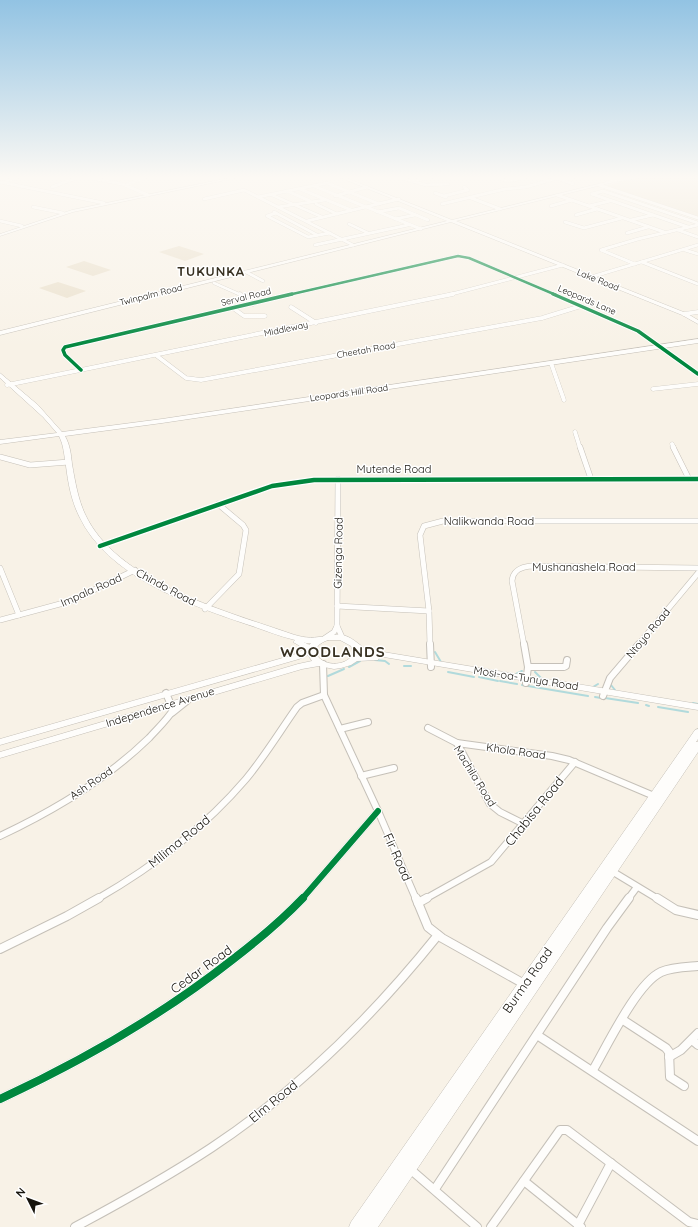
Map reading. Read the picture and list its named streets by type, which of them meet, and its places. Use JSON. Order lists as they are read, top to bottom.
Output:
{
  "streets": {
    "main road": [
      "Lake Road",
      "Twinpalm Road",
      "Leopards Hill Road",
      "Chindo Road",
      "Mosi-oa-Tunya Road",
      "Independence Avenue",
      "Burma Road"
    ],
    "street": [
      "Serval Road",
      "Leopards Lane",
      "Middleway",
      "Cheetah Road",
      "Mutende Road",
      "Nalikwanda Road",
      "Gizenga Road",
      "Mushanashela Road",
      "Impala Road",
      "Ntoyo Road",
      "Khola Road",
      "Machila Road",
      "Ash Road",
      "Chabisa Road",
      "Milima Road",
      "Fir Road",
      "Cedar Road",
      "Elm Road"
    ]
  },
  "crossings": [
    ["Lake Road", "Middleway"],
    ["Serval Road", "Leopards Lane"],
    ["Serval Road", "Middleway"],
    ["Leopards Lane", "Middleway"],
    ["Leopards Lane", "Cheetah Road"],
    ["Leopards Lane", "Leopards Hill Road"],
    ["Middleway", "Cheetah Road"],
    ["Leopards Hill Road", "Chindo Road"],
    ["Mutende Road", "Gizenga Road"],
    ["Mutende Road", "Chindo Road"],
    ["Nalikwanda Road", "Mosi-oa-Tunya Road"],
    ["Gizenga Road", "Chindo Road"],
    ["Gizenga Road", "Mosi-oa-Tunya Road"],
    ["Gizenga Road", "Independence Avenue"],
    ["Mushanashela Road", "Mosi-oa-Tunya Road"],
    ["Chindo Road", "Impala Road"],
    ["Chindo Road", "Mosi-oa-Tunya Road"],
    ["Chindo Road", "Independence Avenue"],
    ["Ntoyo Road", "Mosi-oa-Tunya Road"],
    ["Mosi-oa-Tunya Road", "Independence Avenue"],
    ["Independence Avenue", "Ash Road"],
    ["Khola Road", "Machila Road"],
    ["Khola Road", "Chabisa Road"],
    ["Machila Road", "Chabisa Road"],
    ["Chabisa Road", "Fir Road"],
    ["Milima Road", "Fir Road"],
    ["Fir Road", "Cedar Road"],
    ["Fir Road", "Burma Road"],
    ["Fir Road", "Elm Road"]
  ],
  "districts": ["TUKUNKA", "WOODLANDS"],
  "north": "top left"
}
